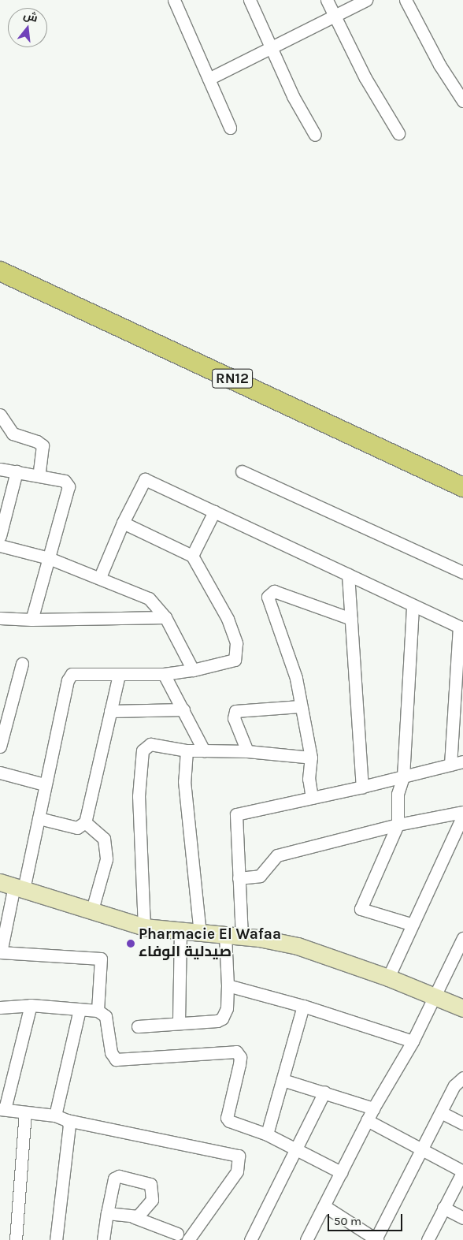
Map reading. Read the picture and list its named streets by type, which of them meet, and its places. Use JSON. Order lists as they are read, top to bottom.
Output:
{
  "streets": {
    "main road": ["RN12"]
  },
  "places": ["Pharmacie El Wafaa صيدلية الوفاء"],
  "scale_bar": "50 m",
  "north": "top"
}
